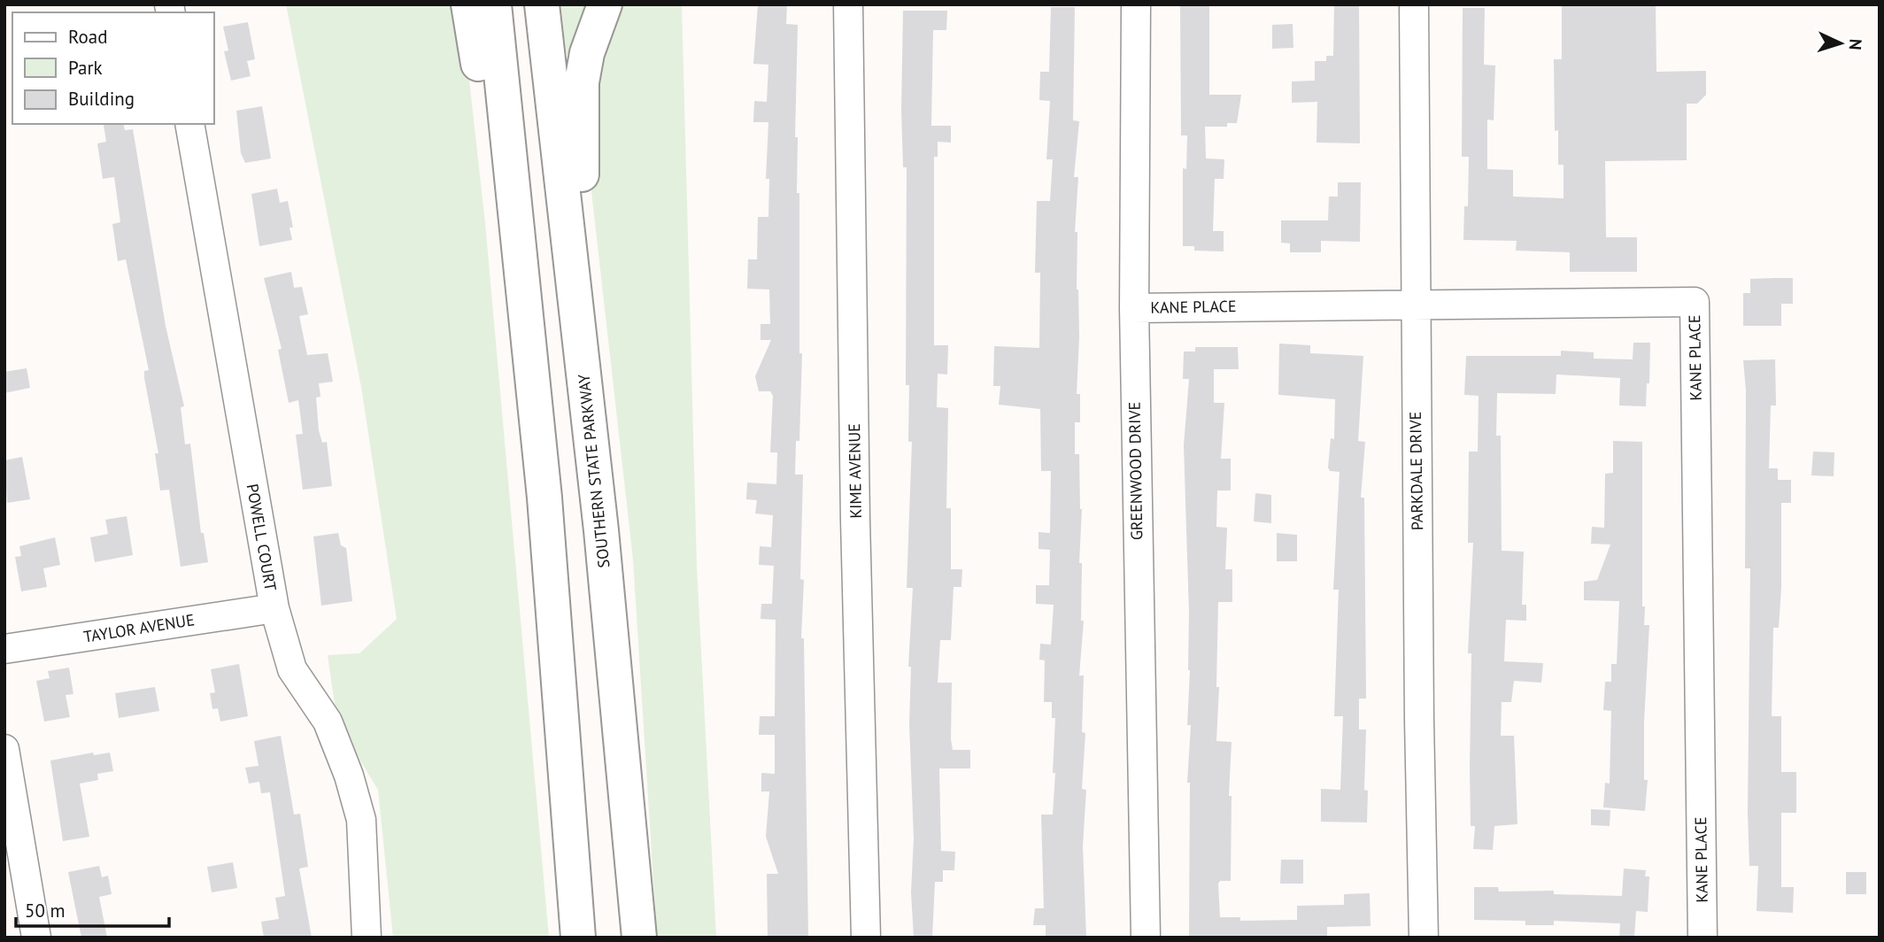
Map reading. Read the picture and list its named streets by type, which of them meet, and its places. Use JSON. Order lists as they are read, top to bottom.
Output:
{
  "streets": {
    "highway": ["SOUTHERN STATE PARKWAY"],
    "street": [
      "KANE PLACE",
      "KIME AVENUE",
      "GREENWOOD DRIVE",
      "PARKDALE DRIVE",
      "POWELL COURT",
      "TAYLOR AVENUE"
    ]
  },
  "crossings": [
    ["KANE PLACE", "GREENWOOD DRIVE"],
    ["KANE PLACE", "PARKDALE DRIVE"],
    ["POWELL COURT", "TAYLOR AVENUE"]
  ],
  "legend": ["Road", "Park", "Building"],
  "scale_bar": "50 m",
  "north": "right"
}
